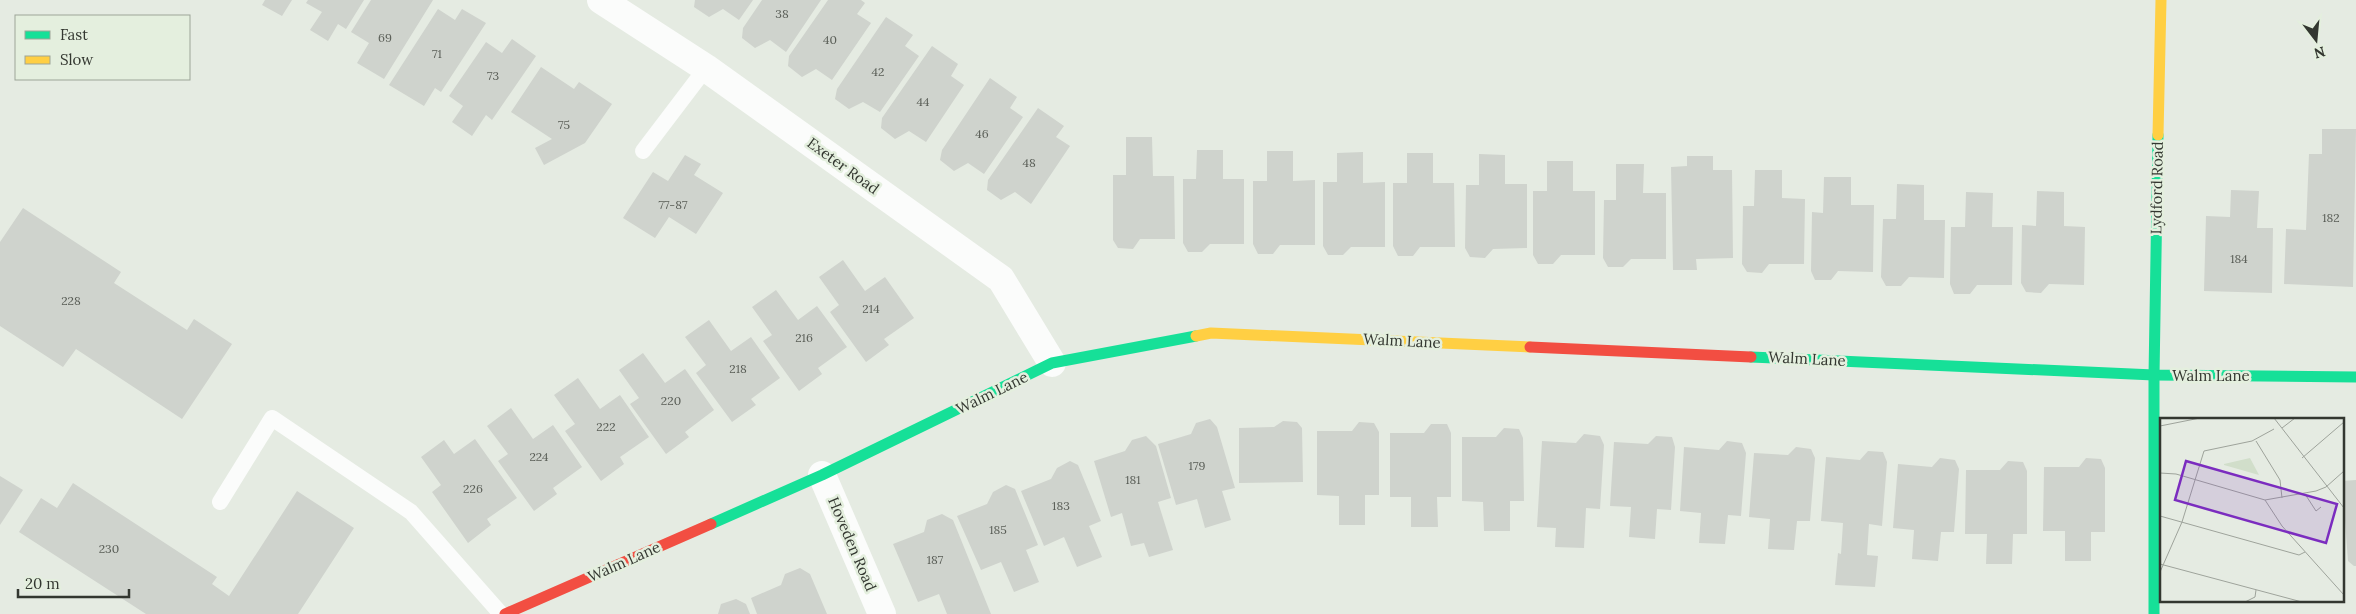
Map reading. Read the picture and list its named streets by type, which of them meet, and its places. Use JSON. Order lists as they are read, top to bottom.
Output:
{
  "streets": {
    "street": [
      "Exeter Road",
      "Lydford Road",
      "Walm Lane",
      "Hoveden Road"
    ]
  },
  "crossings": [
    ["Exeter Road", "Walm Lane"],
    ["Lydford Road", "Walm Lane"],
    ["Walm Lane", "Hoveden Road"]
  ],
  "house_numbers": [
    "38",
    "69",
    "40",
    "71",
    "42",
    "73",
    "44",
    "75",
    "46",
    "48",
    "77-87",
    "182",
    "184",
    "228",
    "214",
    "216",
    "218",
    "220",
    "222",
    "224",
    "179",
    "181",
    "226",
    "183",
    "185",
    "230",
    "187"
  ],
  "legend": ["Fast", "Slow"],
  "scale_bar": "20 m",
  "north": "bottom"
}
